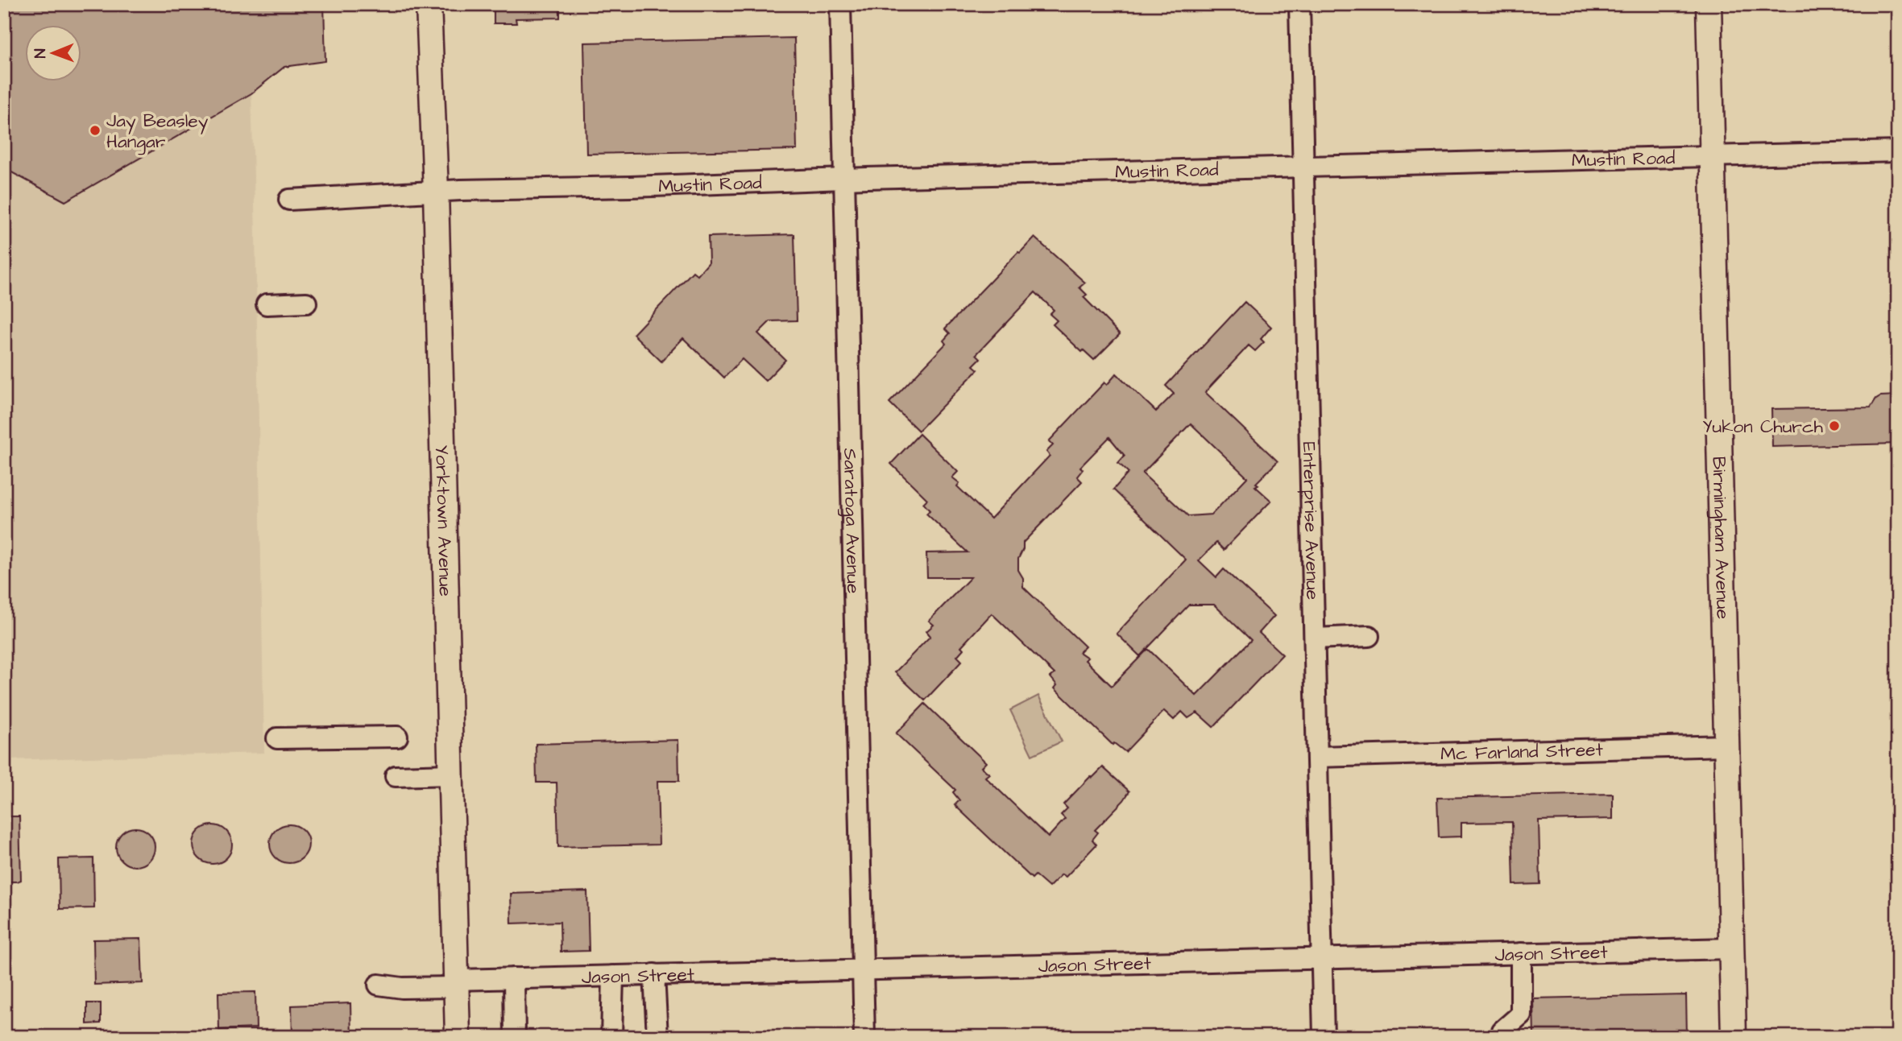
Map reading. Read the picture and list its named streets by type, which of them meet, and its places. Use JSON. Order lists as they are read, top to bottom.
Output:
{
  "streets": {
    "main road": ["Yorktown Avenue", "Birmingham Avenue"],
    "street": [
      "Mustin Road",
      "Saratoga Avenue",
      "Enterprise Avenue",
      "Mc Farland Street",
      "Jason Street"
    ]
  },
  "crossings": [
    ["Mustin Road", "Yorktown Avenue"],
    ["Mustin Road", "Saratoga Avenue"],
    ["Mustin Road", "Enterprise Avenue"],
    ["Mustin Road", "Birmingham Avenue"],
    ["Yorktown Avenue", "Jason Street"],
    ["Saratoga Avenue", "Jason Street"],
    ["Enterprise Avenue", "Mc Farland Street"],
    ["Enterprise Avenue", "Jason Street"],
    ["Birmingham Avenue", "Mc Farland Street"],
    ["Birmingham Avenue", "Jason Street"]
  ],
  "places": ["Jay Beasley Hangar", "Yukon Church"],
  "north": "left"
}
